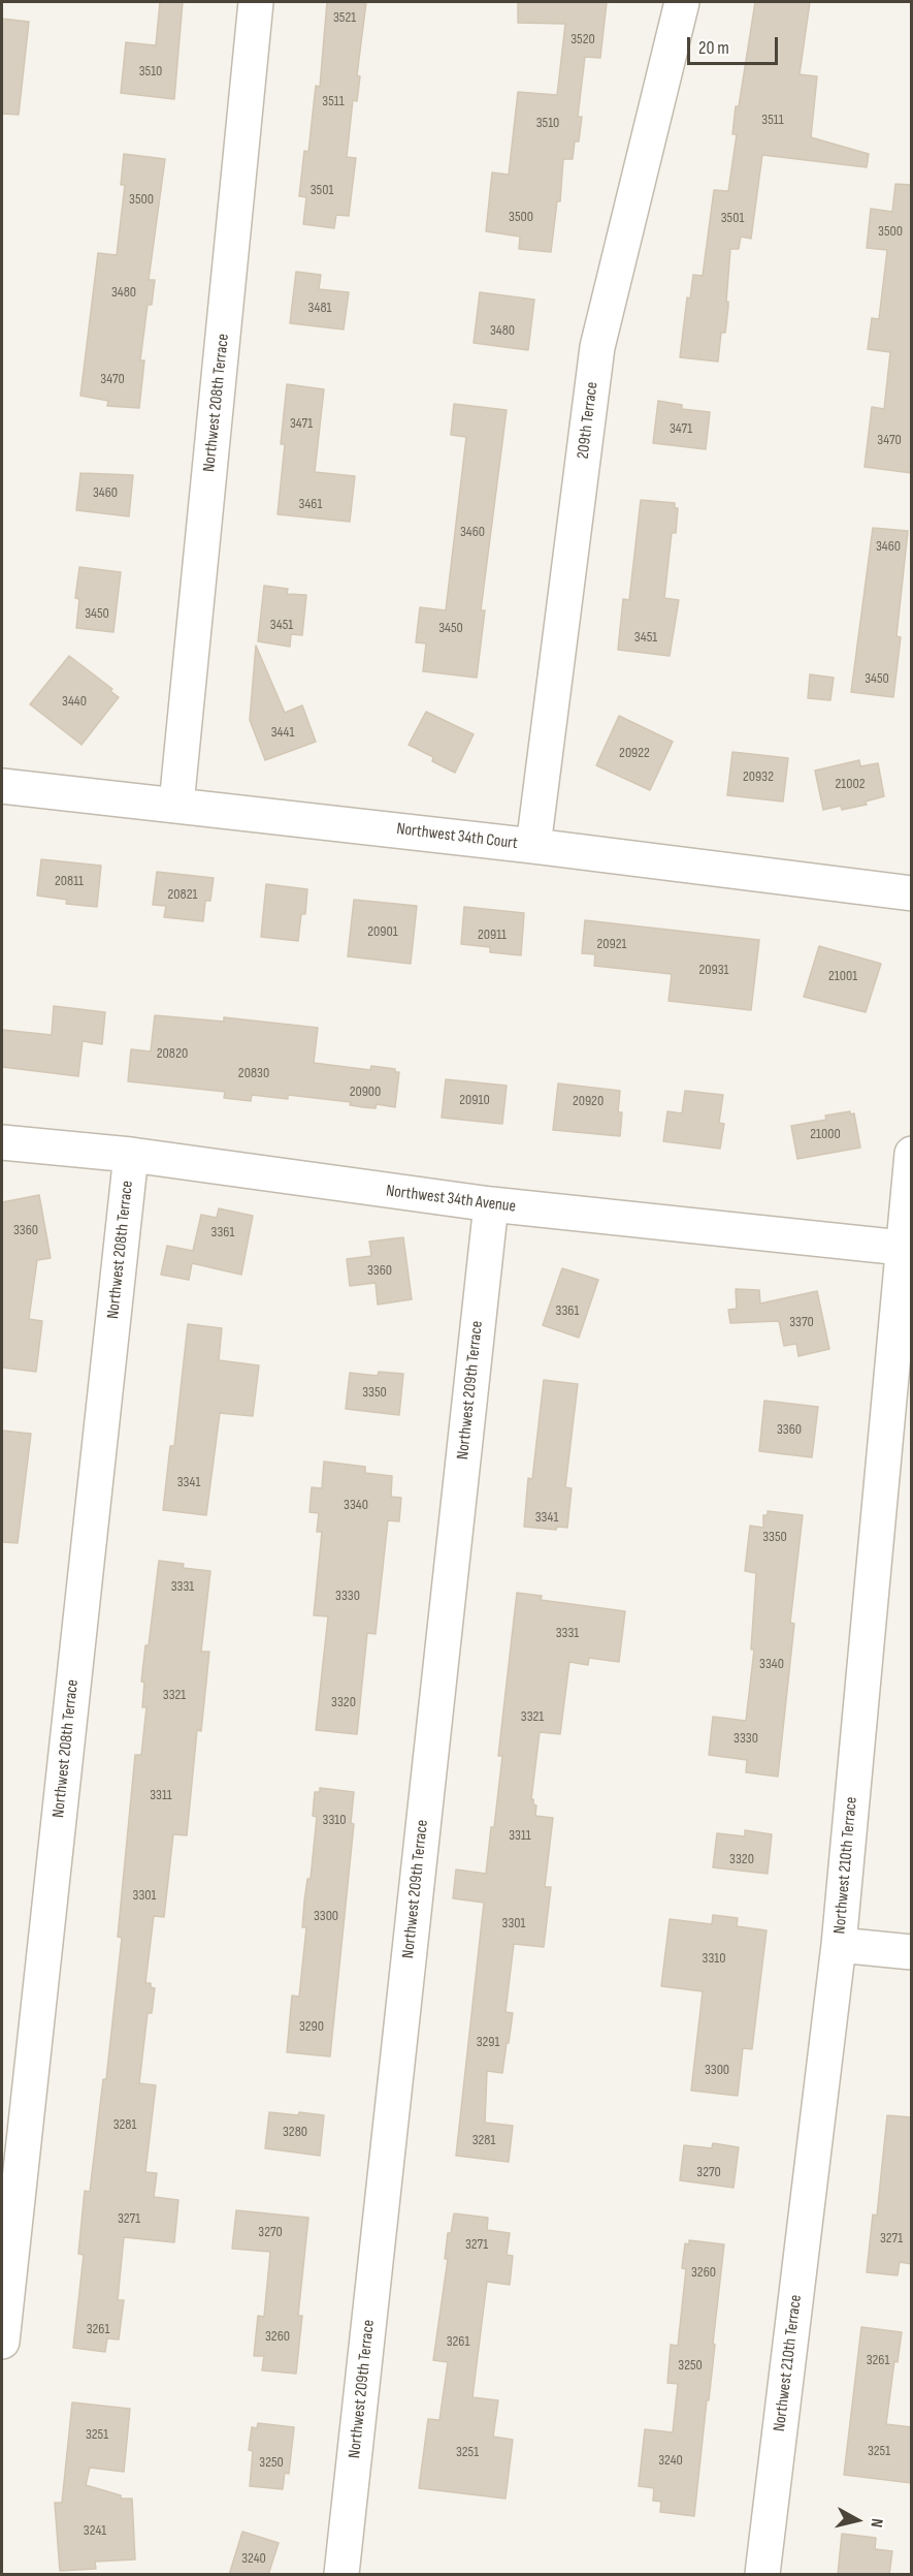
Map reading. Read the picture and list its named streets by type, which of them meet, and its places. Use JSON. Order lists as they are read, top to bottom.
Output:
{
  "streets": {
    "street": [
      "Northwest 208th Terrace",
      "209th Terrace",
      "Northwest 34th Court",
      "Northwest 34th Avenue",
      "Northwest 209th Terrace",
      "Northwest 210th Terrace"
    ]
  },
  "crossings": [
    ["Northwest 208th Terrace", "Northwest 34th Court"],
    ["Northwest 208th Terrace", "Northwest 34th Avenue"],
    ["209th Terrace", "Northwest 34th Court"],
    ["Northwest 34th Avenue", "Northwest 209th Terrace"],
    ["Northwest 34th Avenue", "Northwest 210th Terrace"]
  ],
  "house_numbers": [
    "3521",
    "3520",
    "3510",
    "3511",
    "3511",
    "3510",
    "3501",
    "3500",
    "3500",
    "3501",
    "3500",
    "3480",
    "3481",
    "3480",
    "3470",
    "3471",
    "3471",
    "3470",
    "3460",
    "3461",
    "3460",
    "3460",
    "3450",
    "3451",
    "3450",
    "3451",
    "3450",
    "3440",
    "3441",
    "20922",
    "20932",
    "21002",
    "20811",
    "20821",
    "20901",
    "20911",
    "20921",
    "20931",
    "21001",
    "20820",
    "20830",
    "20900",
    "20910",
    "20920",
    "21000",
    "3360",
    "3361",
    "3360",
    "3361",
    "3370",
    "3350",
    "3360",
    "3341",
    "3340",
    "3341",
    "3350",
    "3331",
    "3330",
    "3331",
    "3340",
    "3321",
    "3320",
    "3321",
    "3330",
    "3311",
    "3310",
    "3311",
    "3320",
    "3301",
    "3300",
    "3301",
    "3310",
    "3290",
    "3291",
    "3300",
    "3281",
    "3280",
    "3281",
    "3270",
    "3271",
    "3270",
    "3271",
    "3271",
    "3260",
    "3261",
    "3260",
    "3261",
    "3261",
    "3250",
    "3251",
    "3251",
    "3251",
    "3240",
    "3250",
    "3241",
    "3240"
  ],
  "scale_bar": "20 m",
  "north": "right"
}
